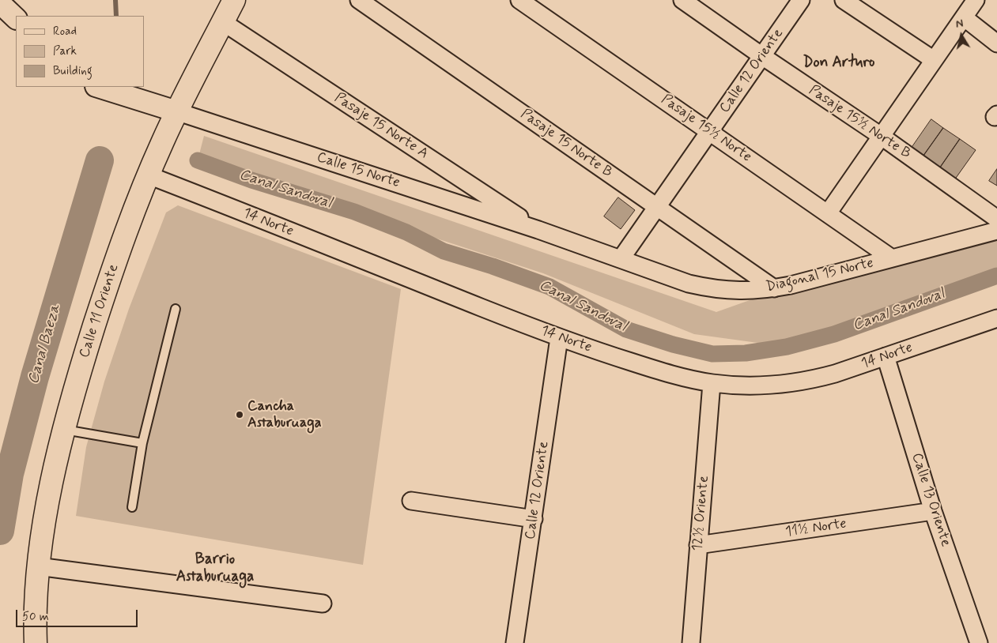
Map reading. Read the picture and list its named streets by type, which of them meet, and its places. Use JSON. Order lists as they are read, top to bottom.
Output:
{
  "streets": {
    "main road": ["Calle 11 Oriente"],
    "street": [
      "Calle 12 Oriente",
      "Pasaje 15½ Norte B",
      "Pasaje 15 Norte A",
      "Pasaje 15½ Norte",
      "Pasaje 15 Norte B",
      "Calle 15 Norte",
      "14 Norte",
      "Diagonal 15 Norte",
      "Calle 13 Oriente",
      "12½ Oriente",
      "11½ Norte"
    ]
  },
  "crossings": [
    ["Calle 12 Oriente", "Pasaje 15½ Norte B"],
    ["Calle 12 Oriente", "Pasaje 15½ Norte"],
    ["Calle 12 Oriente", "Pasaje 15 Norte B"],
    ["Calle 12 Oriente", "Calle 15 Norte"],
    ["Calle 12 Oriente", "14 Norte"],
    ["Calle 12 Oriente", "Diagonal 15 Norte"],
    ["Pasaje 15 Norte A", "Calle 15 Norte"],
    ["Pasaje 15 Norte A", "Calle 11 Oriente"],
    ["Pasaje 15½ Norte", "Diagonal 15 Norte"],
    ["Pasaje 15 Norte B", "Diagonal 15 Norte"],
    ["Calle 15 Norte", "Diagonal 15 Norte"],
    ["Calle 15 Norte", "Calle 11 Oriente"],
    ["14 Norte", "Calle 11 Oriente"],
    ["14 Norte", "Calle 13 Oriente"],
    ["14 Norte", "12½ Oriente"],
    ["Calle 13 Oriente", "11½ Norte"],
    ["12½ Oriente", "11½ Norte"]
  ],
  "districts": ["Don Arturo", "Barrio Astaburuaga"],
  "water": ["Canal Sandoval", "Canal Baeza"],
  "places": ["Cancha Astaburuaga"],
  "legend": ["Road", "Park", "Building"],
  "scale_bar": "50 m",
  "north": "top"
}
